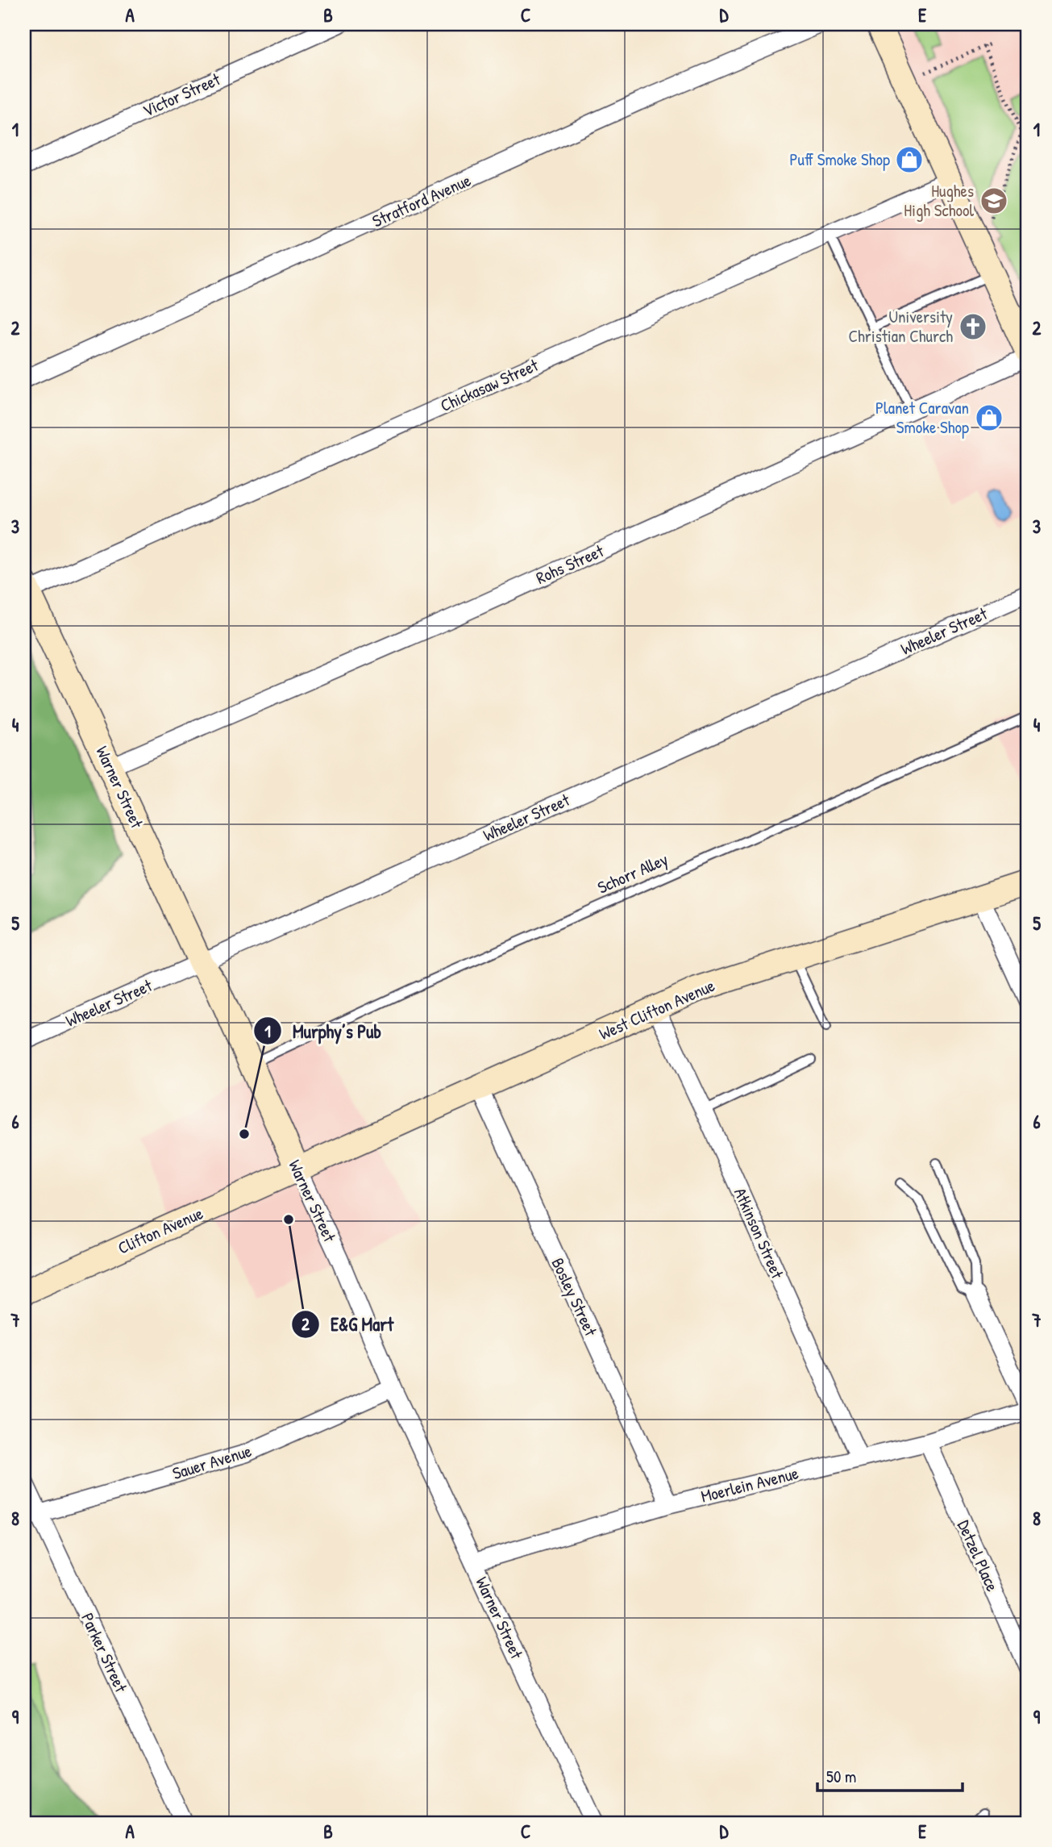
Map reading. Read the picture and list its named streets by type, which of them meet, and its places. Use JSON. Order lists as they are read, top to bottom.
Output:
{
  "streets": {
    "main road": ["Warner Street", "West Clifton Avenue", "Clifton Avenue"],
    "street": [
      "Victor Street",
      "Stratford Avenue",
      "Chickasaw Street",
      "Rohs Street",
      "Wheeler Street",
      "Atkinson Street",
      "Bosley Street",
      "Sauer Avenue",
      "Moerlein Avenue",
      "Detzel Place",
      "Parker Street"
    ],
    "lane": ["Schorr Alley"]
  },
  "crossings": [
    ["Chickasaw Street", "Warner Street"],
    ["Rohs Street", "Warner Street"],
    ["Wheeler Street", "Warner Street"],
    ["Warner Street", "Schorr Alley"],
    ["Warner Street", "West Clifton Avenue"],
    ["Warner Street", "Clifton Avenue"],
    ["Warner Street", "Sauer Avenue"],
    ["Warner Street", "Moerlein Avenue"],
    ["West Clifton Avenue", "Clifton Avenue"],
    ["West Clifton Avenue", "Atkinson Street"],
    ["West Clifton Avenue", "Bosley Street"],
    ["Atkinson Street", "Moerlein Avenue"],
    ["Bosley Street", "Moerlein Avenue"],
    ["Sauer Avenue", "Parker Street"],
    ["Moerlein Avenue", "Detzel Place"]
  ],
  "places": {
    "shop": ["Puff Smoke Shop", "Planet Caravan Smoke Shop"],
    "school or university": ["Hughes High School"],
    "church": ["University Christian Church"],
    "other": ["Murphy’s Pub", "E&G Mart"]
  },
  "scale_bar": "50 m",
  "grid": {
    "columns": [
      "A",
      "B",
      "C",
      "D",
      "E"
    ],
    "rows": [
      "1",
      "2",
      "3",
      "4",
      "5",
      "6",
      "7",
      "8",
      "9"
    ]
  }
}
